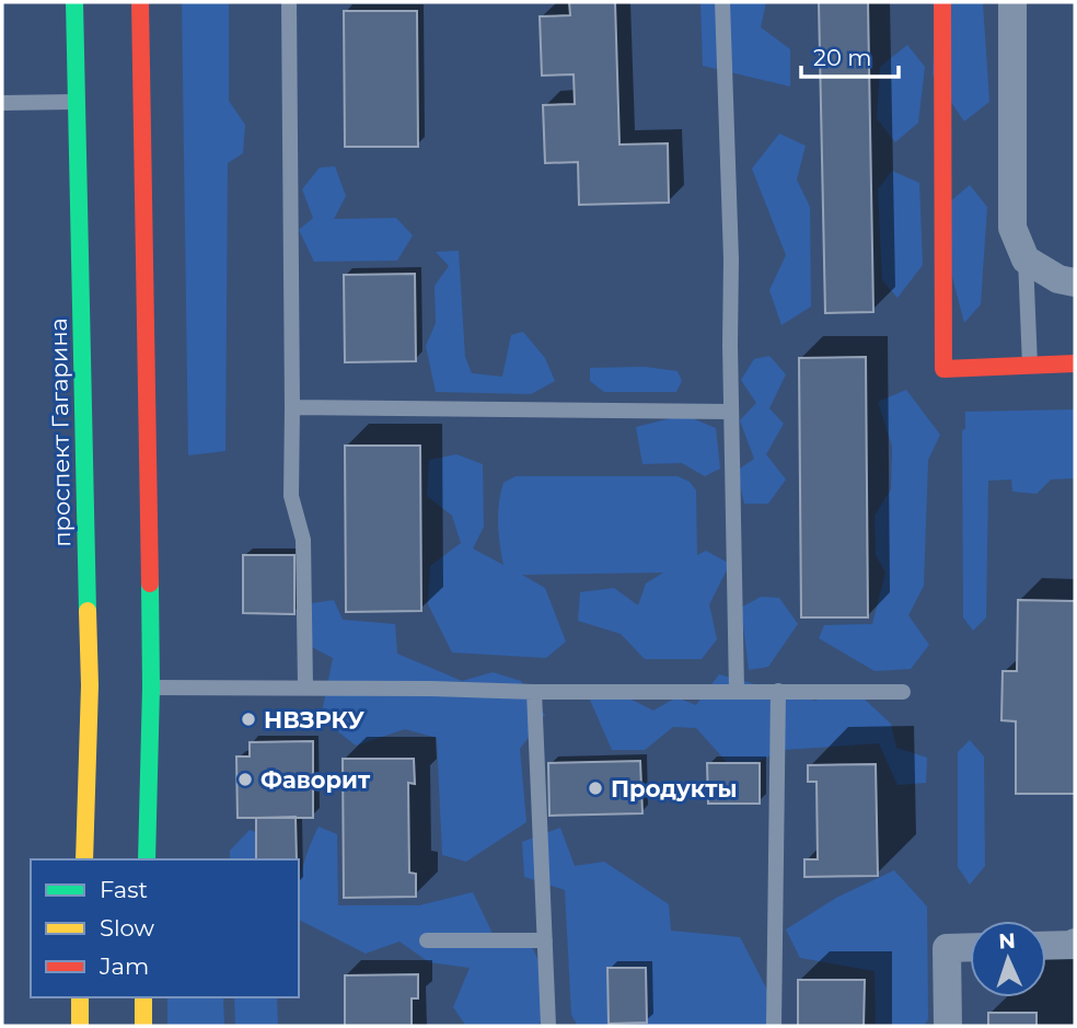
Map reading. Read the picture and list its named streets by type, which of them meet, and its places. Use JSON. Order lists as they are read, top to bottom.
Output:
{
  "streets": {
    "main road": ["проспект Гагарина"]
  },
  "places": ["НВЗРКУ", "Фаворит", "Продукты"],
  "legend": ["Fast", "Slow", "Jam"],
  "scale_bar": "20 m",
  "north": "top"
}
